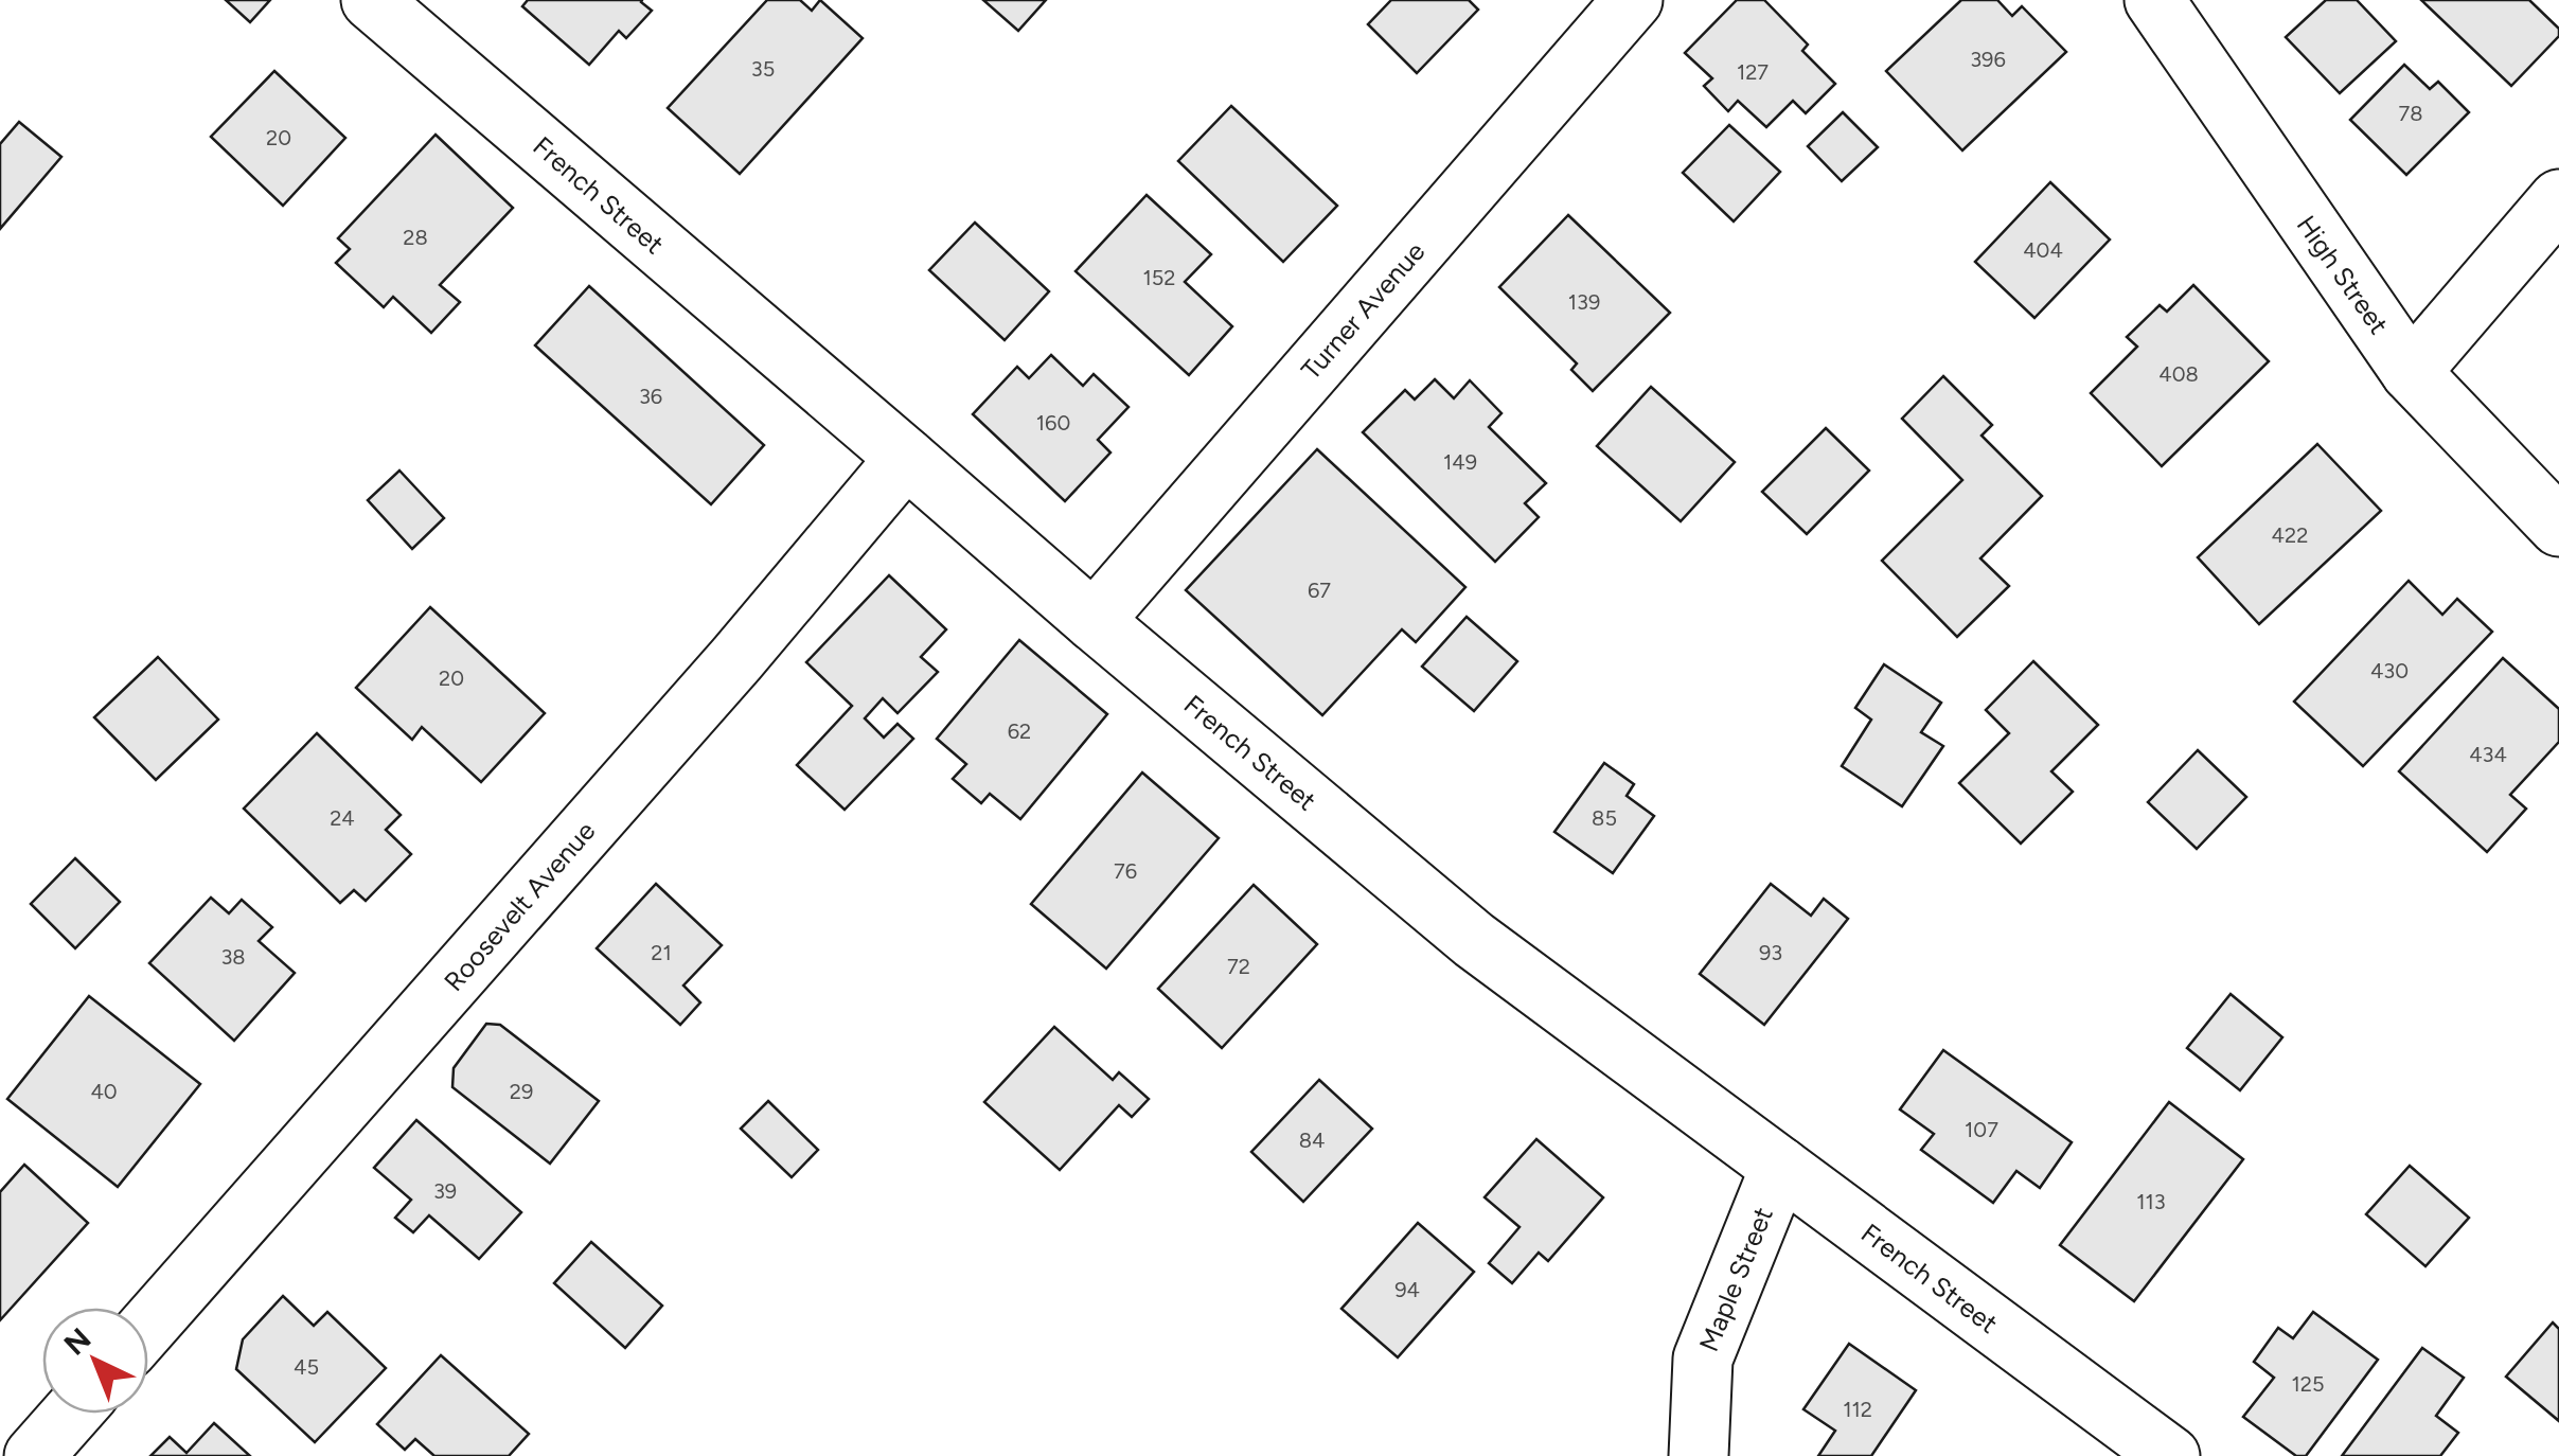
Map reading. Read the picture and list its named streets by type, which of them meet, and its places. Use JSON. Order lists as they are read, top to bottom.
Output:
{
  "streets": {
    "street": [
      "French Street",
      "High Street",
      "Turner Avenue",
      "Roosevelt Avenue",
      "Maple Street"
    ]
  },
  "crossings": [
    ["French Street", "Turner Avenue"],
    ["French Street", "Roosevelt Avenue"],
    ["French Street", "Maple Street"]
  ],
  "house_numbers": [
    "396",
    "35",
    "127",
    "78",
    "20",
    "28",
    "404",
    "152",
    "139",
    "408",
    "36",
    "160",
    "149",
    "422",
    "67",
    "430",
    "20",
    "62",
    "434",
    "24",
    "85",
    "76",
    "21",
    "93",
    "38",
    "72",
    "40",
    "29",
    "107",
    "84",
    "39",
    "113",
    "94",
    "45",
    "125",
    "112"
  ],
  "north": "top left"
}
